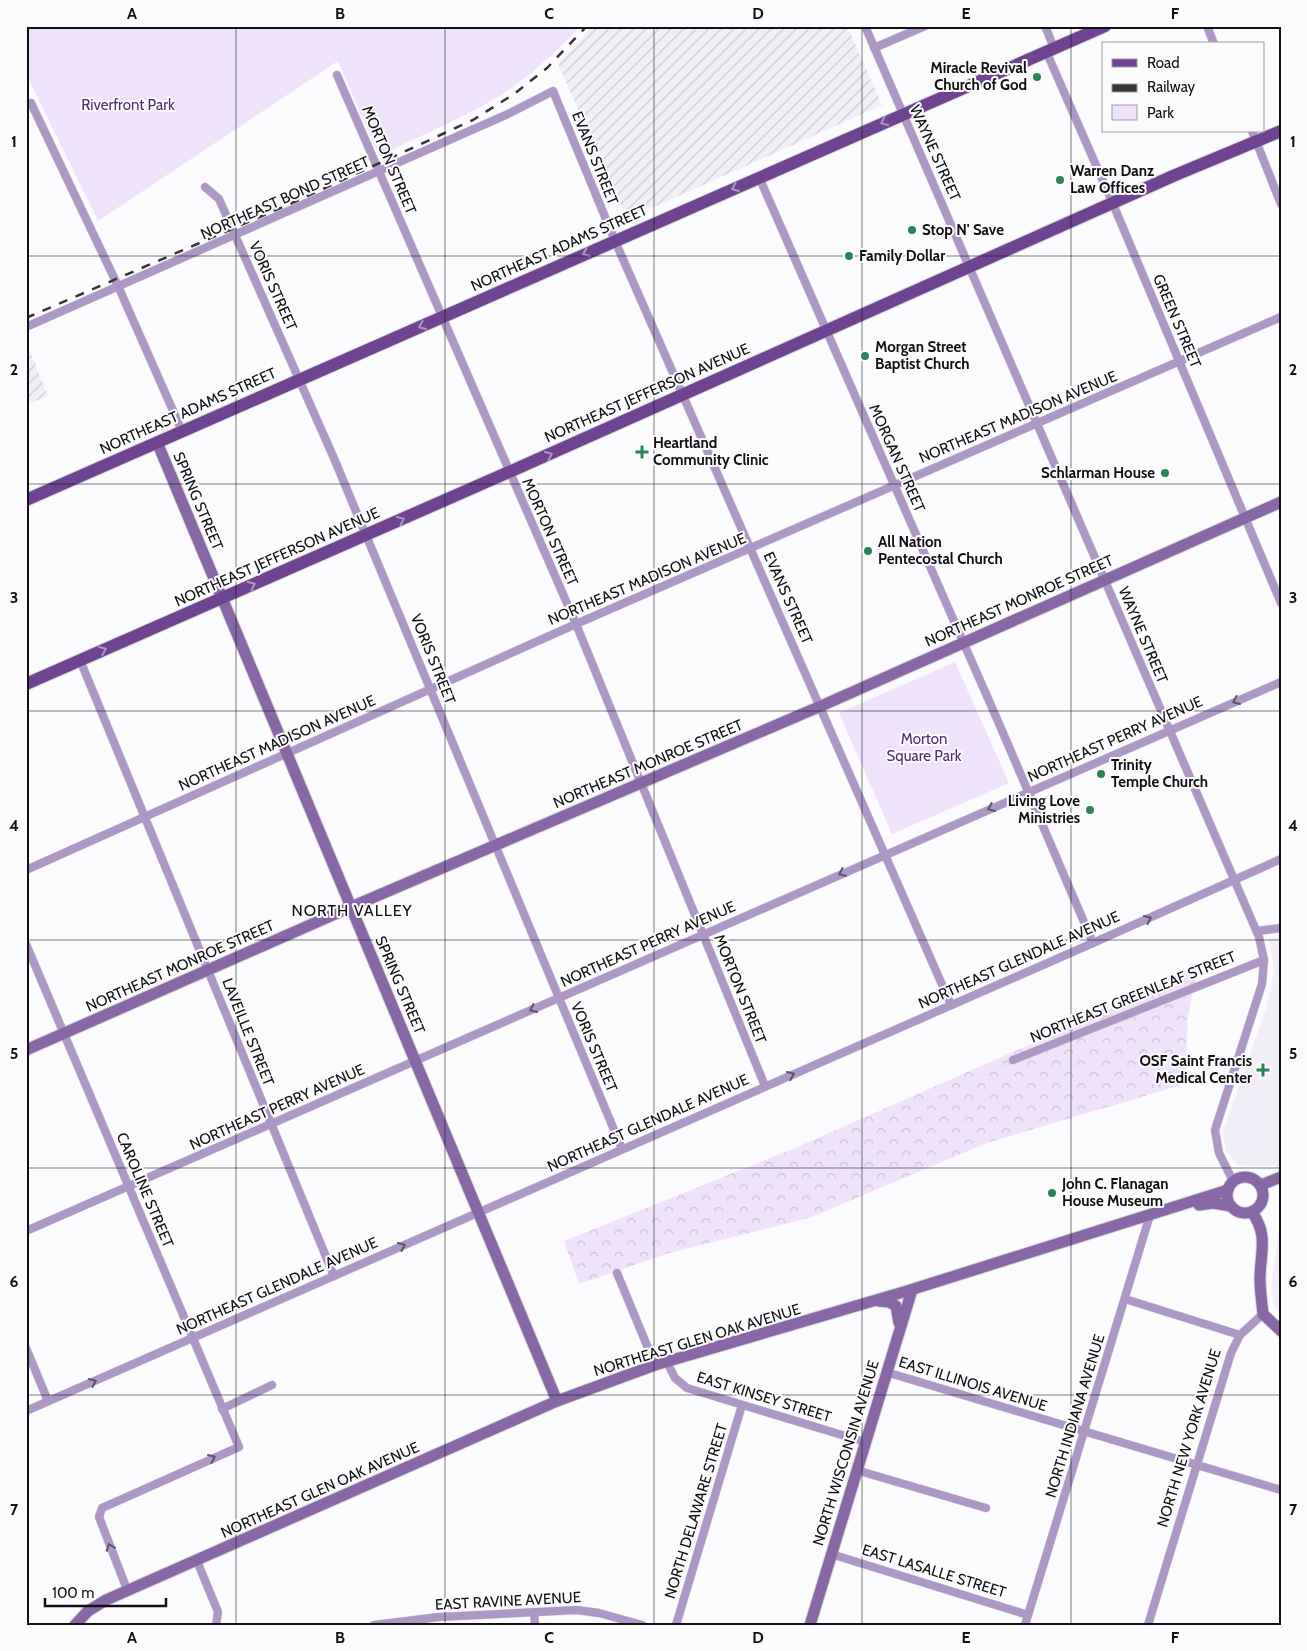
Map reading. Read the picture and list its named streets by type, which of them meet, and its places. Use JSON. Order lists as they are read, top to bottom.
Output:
{
  "streets": {
    "main road": ["NORTHEAST ADAMS STREET", "NORTHEAST JEFFERSON AVENUE"],
    "street": [
      "WAYNE STREET",
      "EVANS STREET",
      "MORTON STREET",
      "NORTHEAST BOND STREET",
      "VORIS STREET",
      "GREEN STREET",
      "NORTHEAST MADISON AVENUE",
      "MORGAN STREET",
      "SPRING STREET",
      "NORTHEAST MONROE STREET",
      "NORTHEAST PERRY AVENUE",
      "NORTHEAST GLENDALE AVENUE",
      "NORTHEAST GREENLEAF STREET",
      "LAVEILLE STREET",
      "CAROLINE STREET",
      "NORTHEAST GLEN OAK AVENUE",
      "EAST ILLINOIS AVENUE",
      "EAST KINSEY STREET",
      "NORTH INDIANA AVENUE",
      "NORTH NEW YORK AVENUE",
      "NORTH WISCONSIN AVENUE",
      "NORTH DELAWARE STREET",
      "EAST LASALLE STREET",
      "EAST RAVINE AVENUE"
    ]
  },
  "crossings": [
    ["WAYNE STREET", "NORTHEAST ADAMS STREET"],
    ["WAYNE STREET", "NORTHEAST JEFFERSON AVENUE"],
    ["WAYNE STREET", "NORTHEAST MADISON AVENUE"],
    ["WAYNE STREET", "NORTHEAST MONROE STREET"],
    ["WAYNE STREET", "NORTHEAST PERRY AVENUE"],
    ["WAYNE STREET", "NORTHEAST GLENDALE AVENUE"],
    ["WAYNE STREET", "NORTHEAST GREENLEAF STREET"],
    ["WAYNE STREET", "NORTHEAST GLEN OAK AVENUE"],
    ["EVANS STREET", "NORTHEAST BOND STREET"],
    ["EVANS STREET", "NORTHEAST ADAMS STREET"],
    ["EVANS STREET", "NORTHEAST JEFFERSON AVENUE"],
    ["EVANS STREET", "NORTHEAST MADISON AVENUE"],
    ["EVANS STREET", "NORTHEAST MONROE STREET"],
    ["EVANS STREET", "NORTHEAST PERRY AVENUE"],
    ["EVANS STREET", "NORTHEAST GLENDALE AVENUE"],
    ["MORTON STREET", "NORTHEAST BOND STREET"],
    ["MORTON STREET", "NORTHEAST ADAMS STREET"],
    ["MORTON STREET", "NORTHEAST JEFFERSON AVENUE"],
    ["MORTON STREET", "NORTHEAST MADISON AVENUE"],
    ["MORTON STREET", "NORTHEAST MONROE STREET"],
    ["MORTON STREET", "NORTHEAST PERRY AVENUE"],
    ["MORTON STREET", "NORTHEAST GLENDALE AVENUE"],
    ["NORTHEAST BOND STREET", "VORIS STREET"],
    ["NORTHEAST BOND STREET", "SPRING STREET"],
    ["NORTHEAST ADAMS STREET", "VORIS STREET"],
    ["NORTHEAST ADAMS STREET", "GREEN STREET"],
    ["NORTHEAST ADAMS STREET", "MORGAN STREET"],
    ["NORTHEAST ADAMS STREET", "SPRING STREET"],
    ["VORIS STREET", "NORTHEAST JEFFERSON AVENUE"],
    ["VORIS STREET", "NORTHEAST MADISON AVENUE"],
    ["VORIS STREET", "NORTHEAST MONROE STREET"],
    ["VORIS STREET", "NORTHEAST PERRY AVENUE"],
    ["VORIS STREET", "NORTHEAST GLENDALE AVENUE"],
    ["GREEN STREET", "NORTHEAST JEFFERSON AVENUE"],
    ["GREEN STREET", "NORTHEAST MADISON AVENUE"],
    ["GREEN STREET", "NORTHEAST MONROE STREET"],
    ["NORTHEAST JEFFERSON AVENUE", "MORGAN STREET"],
    ["NORTHEAST JEFFERSON AVENUE", "SPRING STREET"],
    ["NORTHEAST JEFFERSON AVENUE", "LAVEILLE STREET"],
    ["NORTHEAST MADISON AVENUE", "MORGAN STREET"],
    ["NORTHEAST MADISON AVENUE", "SPRING STREET"],
    ["NORTHEAST MADISON AVENUE", "LAVEILLE STREET"],
    ["MORGAN STREET", "NORTHEAST MONROE STREET"],
    ["MORGAN STREET", "NORTHEAST PERRY AVENUE"],
    ["MORGAN STREET", "NORTHEAST GLENDALE AVENUE"],
    ["SPRING STREET", "NORTHEAST MONROE STREET"],
    ["SPRING STREET", "NORTHEAST PERRY AVENUE"],
    ["SPRING STREET", "NORTHEAST GLENDALE AVENUE"],
    ["SPRING STREET", "NORTHEAST GLEN OAK AVENUE"],
    ["NORTHEAST MONROE STREET", "LAVEILLE STREET"],
    ["NORTHEAST MONROE STREET", "CAROLINE STREET"],
    ["NORTHEAST PERRY AVENUE", "LAVEILLE STREET"],
    ["NORTHEAST PERRY AVENUE", "CAROLINE STREET"],
    ["NORTHEAST GLENDALE AVENUE", "LAVEILLE STREET"],
    ["NORTHEAST GLENDALE AVENUE", "CAROLINE STREET"],
    ["CAROLINE STREET", "NORTHEAST GLEN OAK AVENUE"],
    ["NORTHEAST GLEN OAK AVENUE", "EAST KINSEY STREET"],
    ["NORTHEAST GLEN OAK AVENUE", "NORTH INDIANA AVENUE"],
    ["NORTHEAST GLEN OAK AVENUE", "NORTH WISCONSIN AVENUE"],
    ["EAST ILLINOIS AVENUE", "NORTH INDIANA AVENUE"],
    ["EAST ILLINOIS AVENUE", "NORTH NEW YORK AVENUE"],
    ["EAST ILLINOIS AVENUE", "NORTH WISCONSIN AVENUE"],
    ["EAST KINSEY STREET", "NORTH WISCONSIN AVENUE"],
    ["EAST KINSEY STREET", "NORTH DELAWARE STREET"],
    ["NORTH INDIANA AVENUE", "EAST LASALLE STREET"],
    ["NORTH WISCONSIN AVENUE", "EAST LASALLE STREET"]
  ],
  "one_way": [
    "NORTHEAST ADAMS STREET",
    "NORTHEAST JEFFERSON AVENUE",
    "NORTHEAST PERRY AVENUE",
    "NORTHEAST GLENDALE AVENUE"
  ],
  "districts": ["NORTH VALLEY"],
  "parks": ["Riverfront Park", "Morton Square Park"],
  "places": {
    "other": [
      "Miracle Revival Church of God",
      "Warren Danz Law Offices",
      "Stop N' Save",
      "Family Dollar",
      "Morgan Street Baptist Church",
      "Schlarman House",
      "All Nation Pentecostal Church",
      "Trinity Temple Church",
      "Living Love Ministries",
      "John C. Flanagan House Museum"
    ],
    "health": ["Heartland Community Clinic", "OSF Saint Francis Medical Center"]
  },
  "legend": ["Road", "Railway", "Park"],
  "scale_bar": "100 m",
  "grid": {
    "columns": [
      "A",
      "B",
      "C",
      "D",
      "E",
      "F"
    ],
    "rows": [
      "1",
      "2",
      "3",
      "4",
      "5",
      "6",
      "7"
    ]
  }
}
